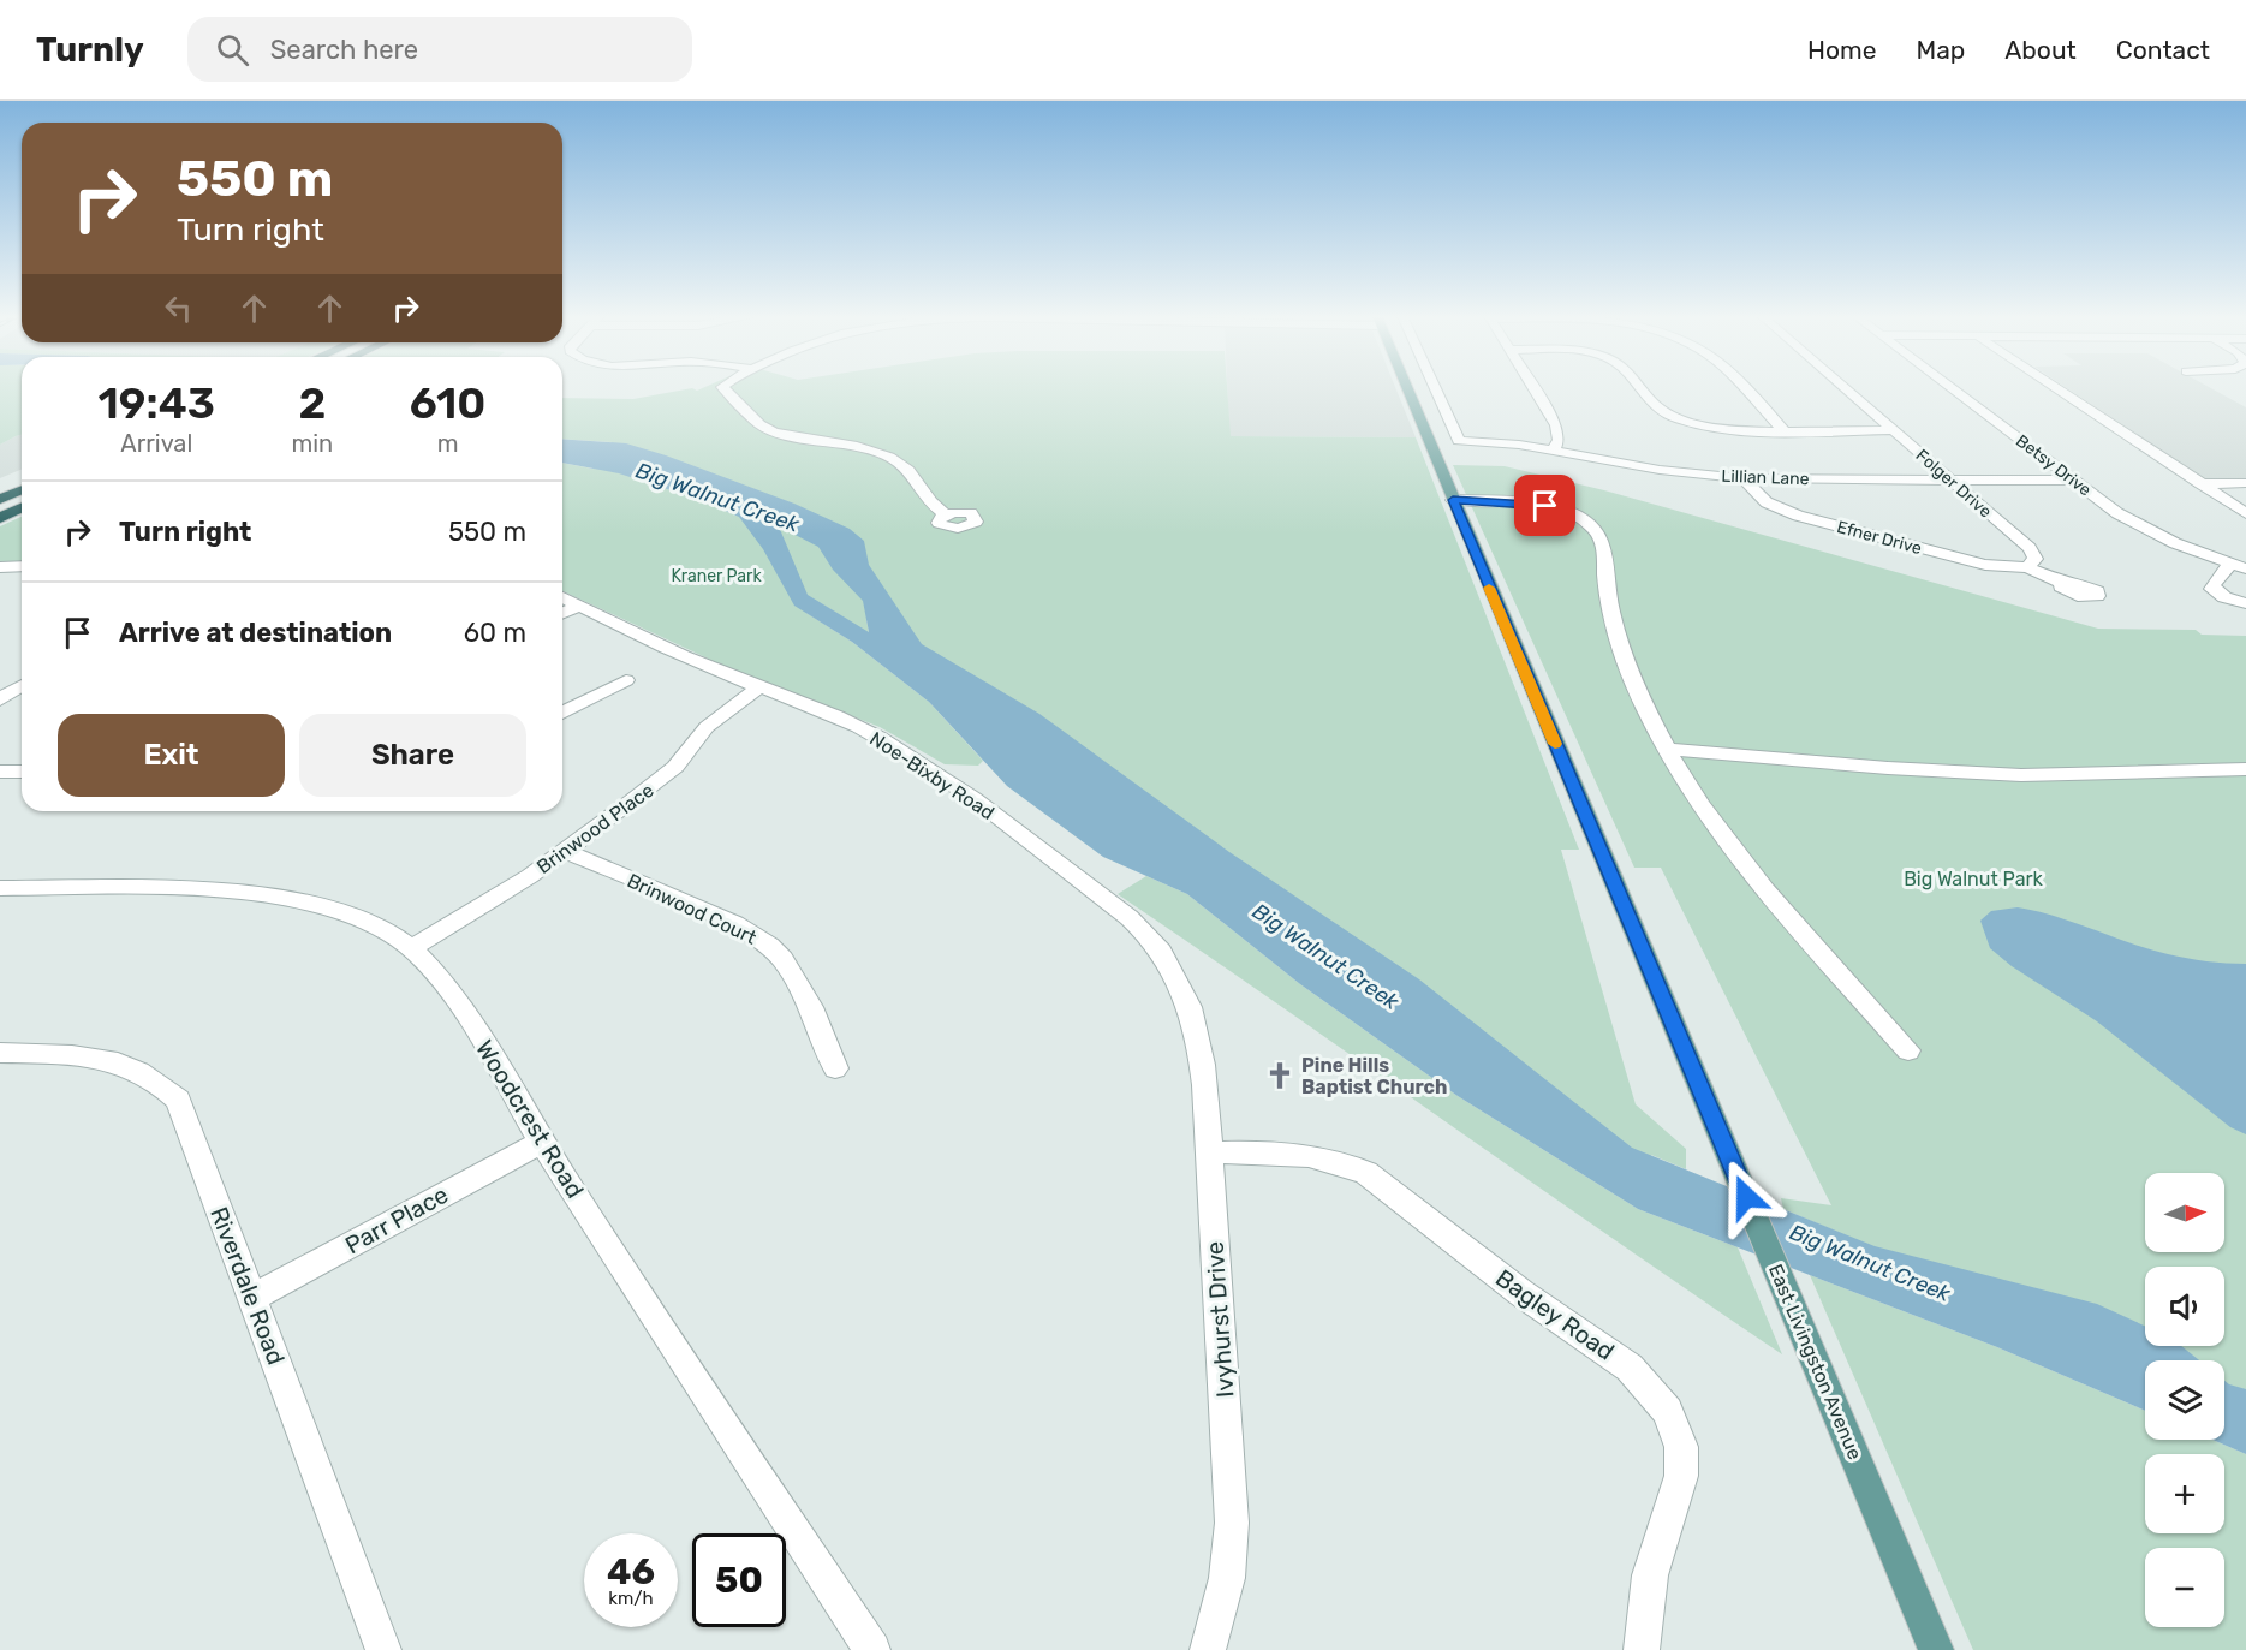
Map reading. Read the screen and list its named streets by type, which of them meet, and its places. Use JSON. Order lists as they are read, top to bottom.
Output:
{
  "streets": {
    "main road": ["East Livingston Avenue"],
    "street": [
      "Betsy Drive",
      "Lillian Lane",
      "Folger Drive",
      "Efner Drive",
      "Noe-Bixby Road",
      "Brinwood Place",
      "Brinwood Court",
      "Woodcrest Road",
      "Parr Place",
      "Riverdale Road",
      "Bagley Road",
      "Ivyhurst Drive"
    ]
  },
  "crossings": [
    ["Betsy Drive", "Lillian Lane"],
    ["Lillian Lane", "Folger Drive"],
    ["Lillian Lane", "Efner Drive"],
    ["Folger Drive", "Efner Drive"],
    ["Noe-Bixby Road", "Brinwood Place"],
    ["Noe-Bixby Road", "Ivyhurst Drive"],
    ["Brinwood Place", "Brinwood Court"],
    ["Brinwood Place", "Woodcrest Road"],
    ["Woodcrest Road", "Parr Place"],
    ["Parr Place", "Riverdale Road"],
    ["Bagley Road", "Ivyhurst Drive"]
  ],
  "water": ["Big Walnut Creek"],
  "parks": ["Kraner Park", "Big Walnut Park"],
  "places": {
    "church": ["Pine Hills Baptist Church"]
  },
  "north": "right",
  "page": {
    "header": "Turnly",
    "search": "Search here",
    "nav": [
      "Home",
      "Map",
      "About",
      "Contact"
    ],
    "turn": ["550 m", "Turn right"],
    "eta": [
      "19:43",
      "Arrival",
      "2",
      "min",
      "610",
      "m"
    ],
    "list": [
      {
        "name": "Turn right",
        "value": "550 m"
      },
      {
        "name": "Arrive at destination",
        "value": "60 m"
      }
    ],
    "buttons": ["Exit", "Share"],
    "map_buttons": ["+", "−"],
    "speed": "46 km/h",
    "limit": "50"
  }
}
